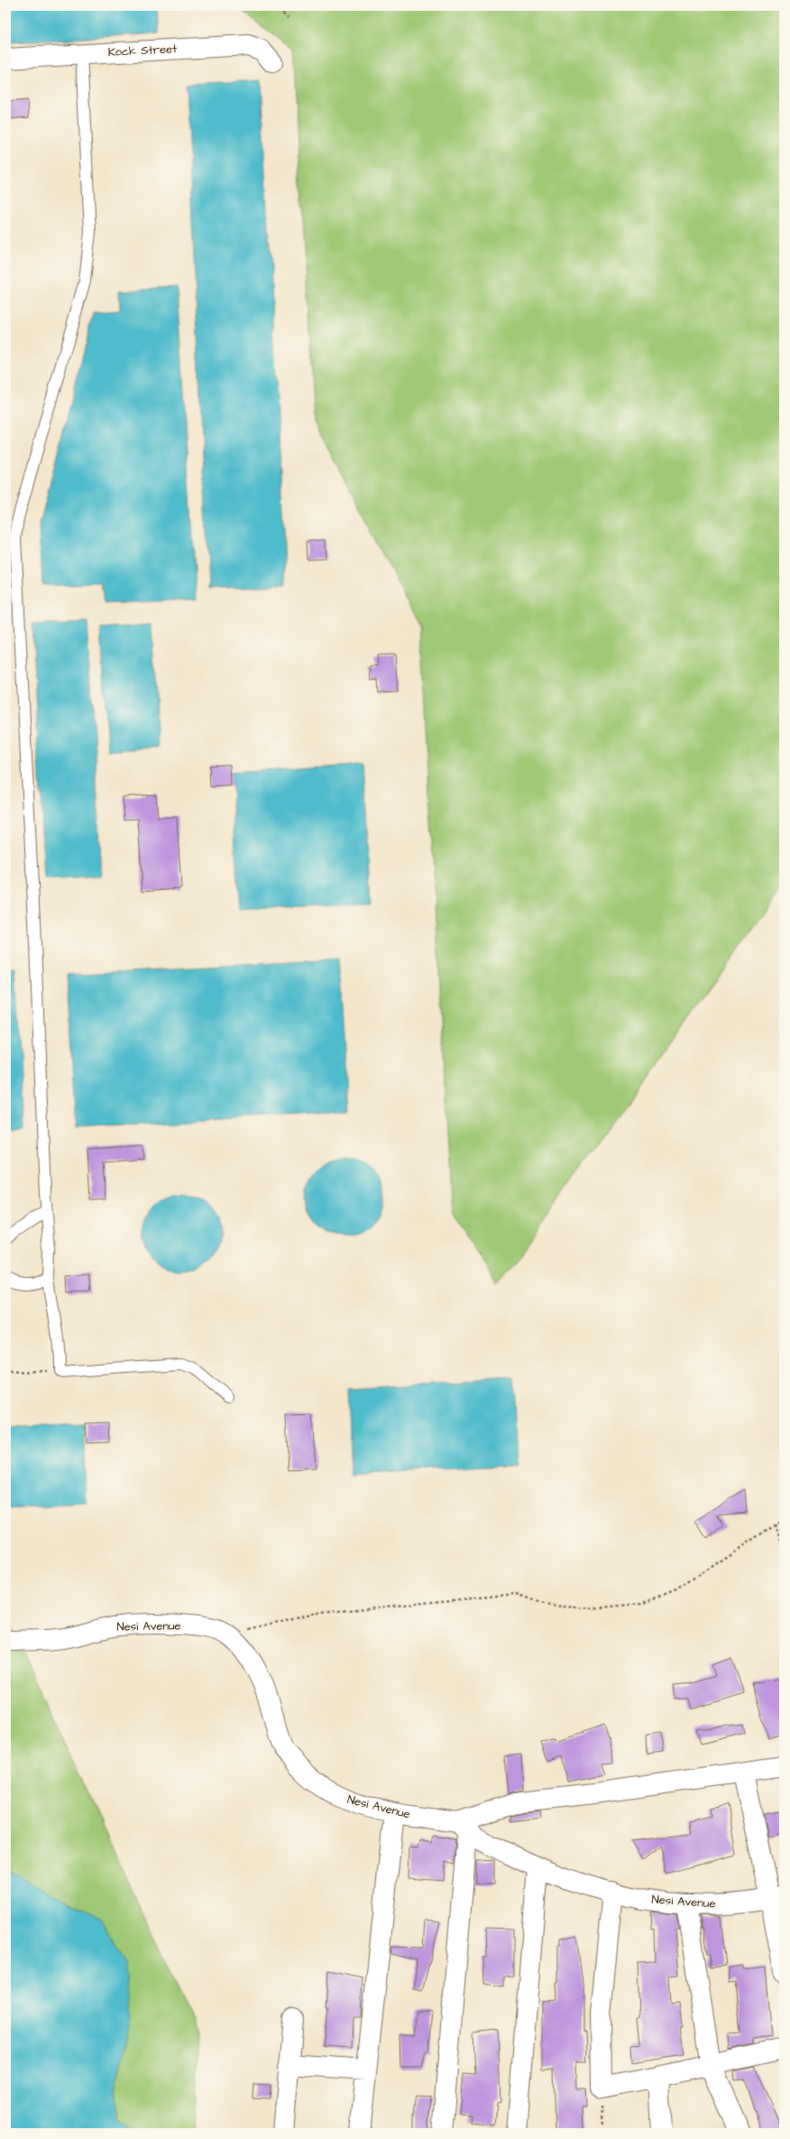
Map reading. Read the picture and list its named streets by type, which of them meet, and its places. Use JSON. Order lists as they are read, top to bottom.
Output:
{
  "streets": {
    "street": ["Kock Street", "Nesi Avenue"]
  }
}
